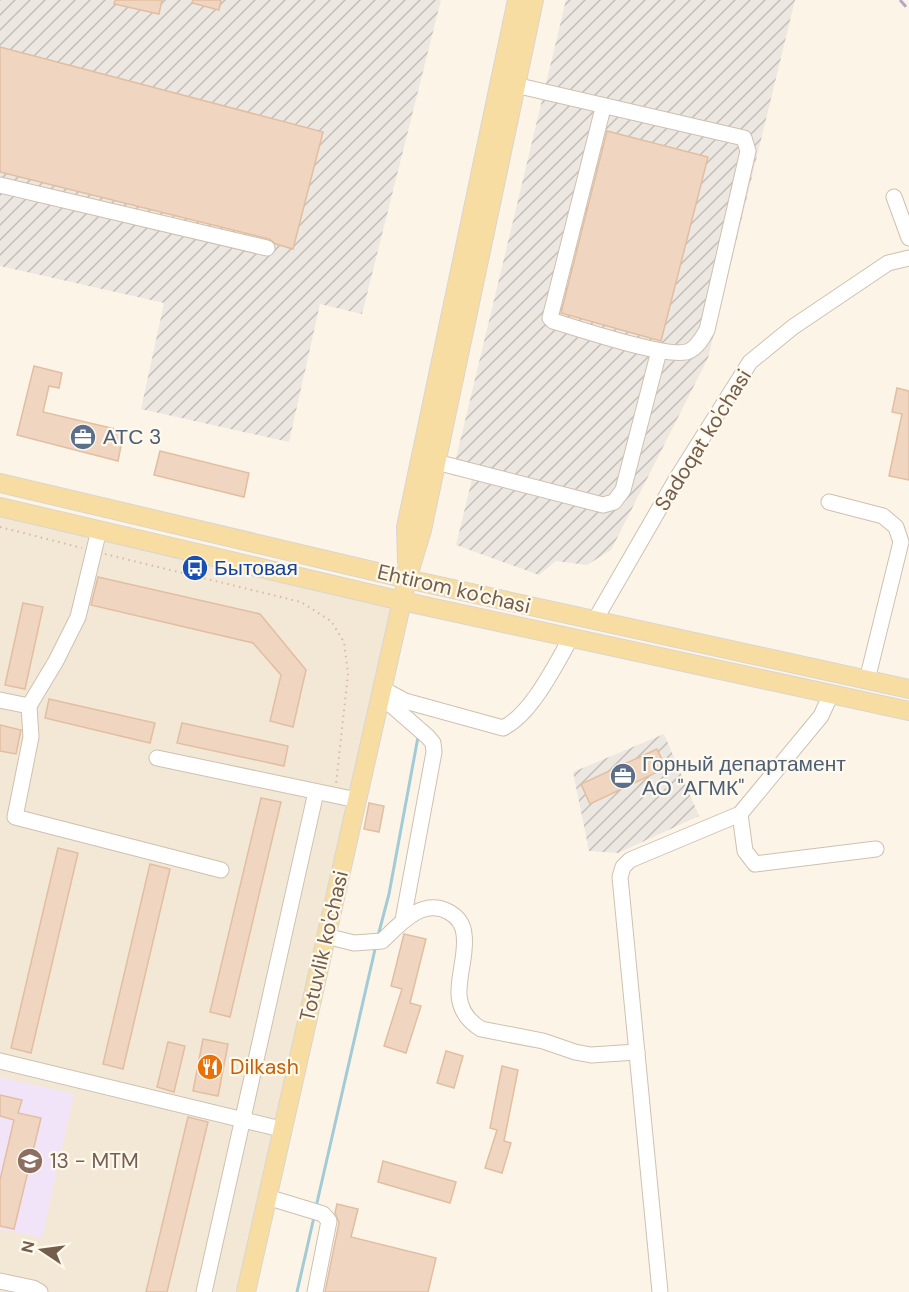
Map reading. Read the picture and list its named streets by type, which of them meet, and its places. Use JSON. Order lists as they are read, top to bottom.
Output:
{
  "streets": {
    "main road": ["Ehtirom ko'chasi", "Totuvlik ko'chasi"],
    "street": ["Sadoqat ko'chasi"]
  },
  "crossings": [
    ["Sadoqat ko'chasi", "Ehtirom ko'chasi"],
    ["Ehtirom ko'chasi", "Totuvlik ko'chasi"]
  ],
  "places": {
    "office": ["АТС 3", "Горный департамент АО \"АГМК\""],
    "bus stop": ["Бытовая"],
    "restaurant": ["Dilkash"],
    "school or university": ["13 - MTM"]
  },
  "north": "left"
}
